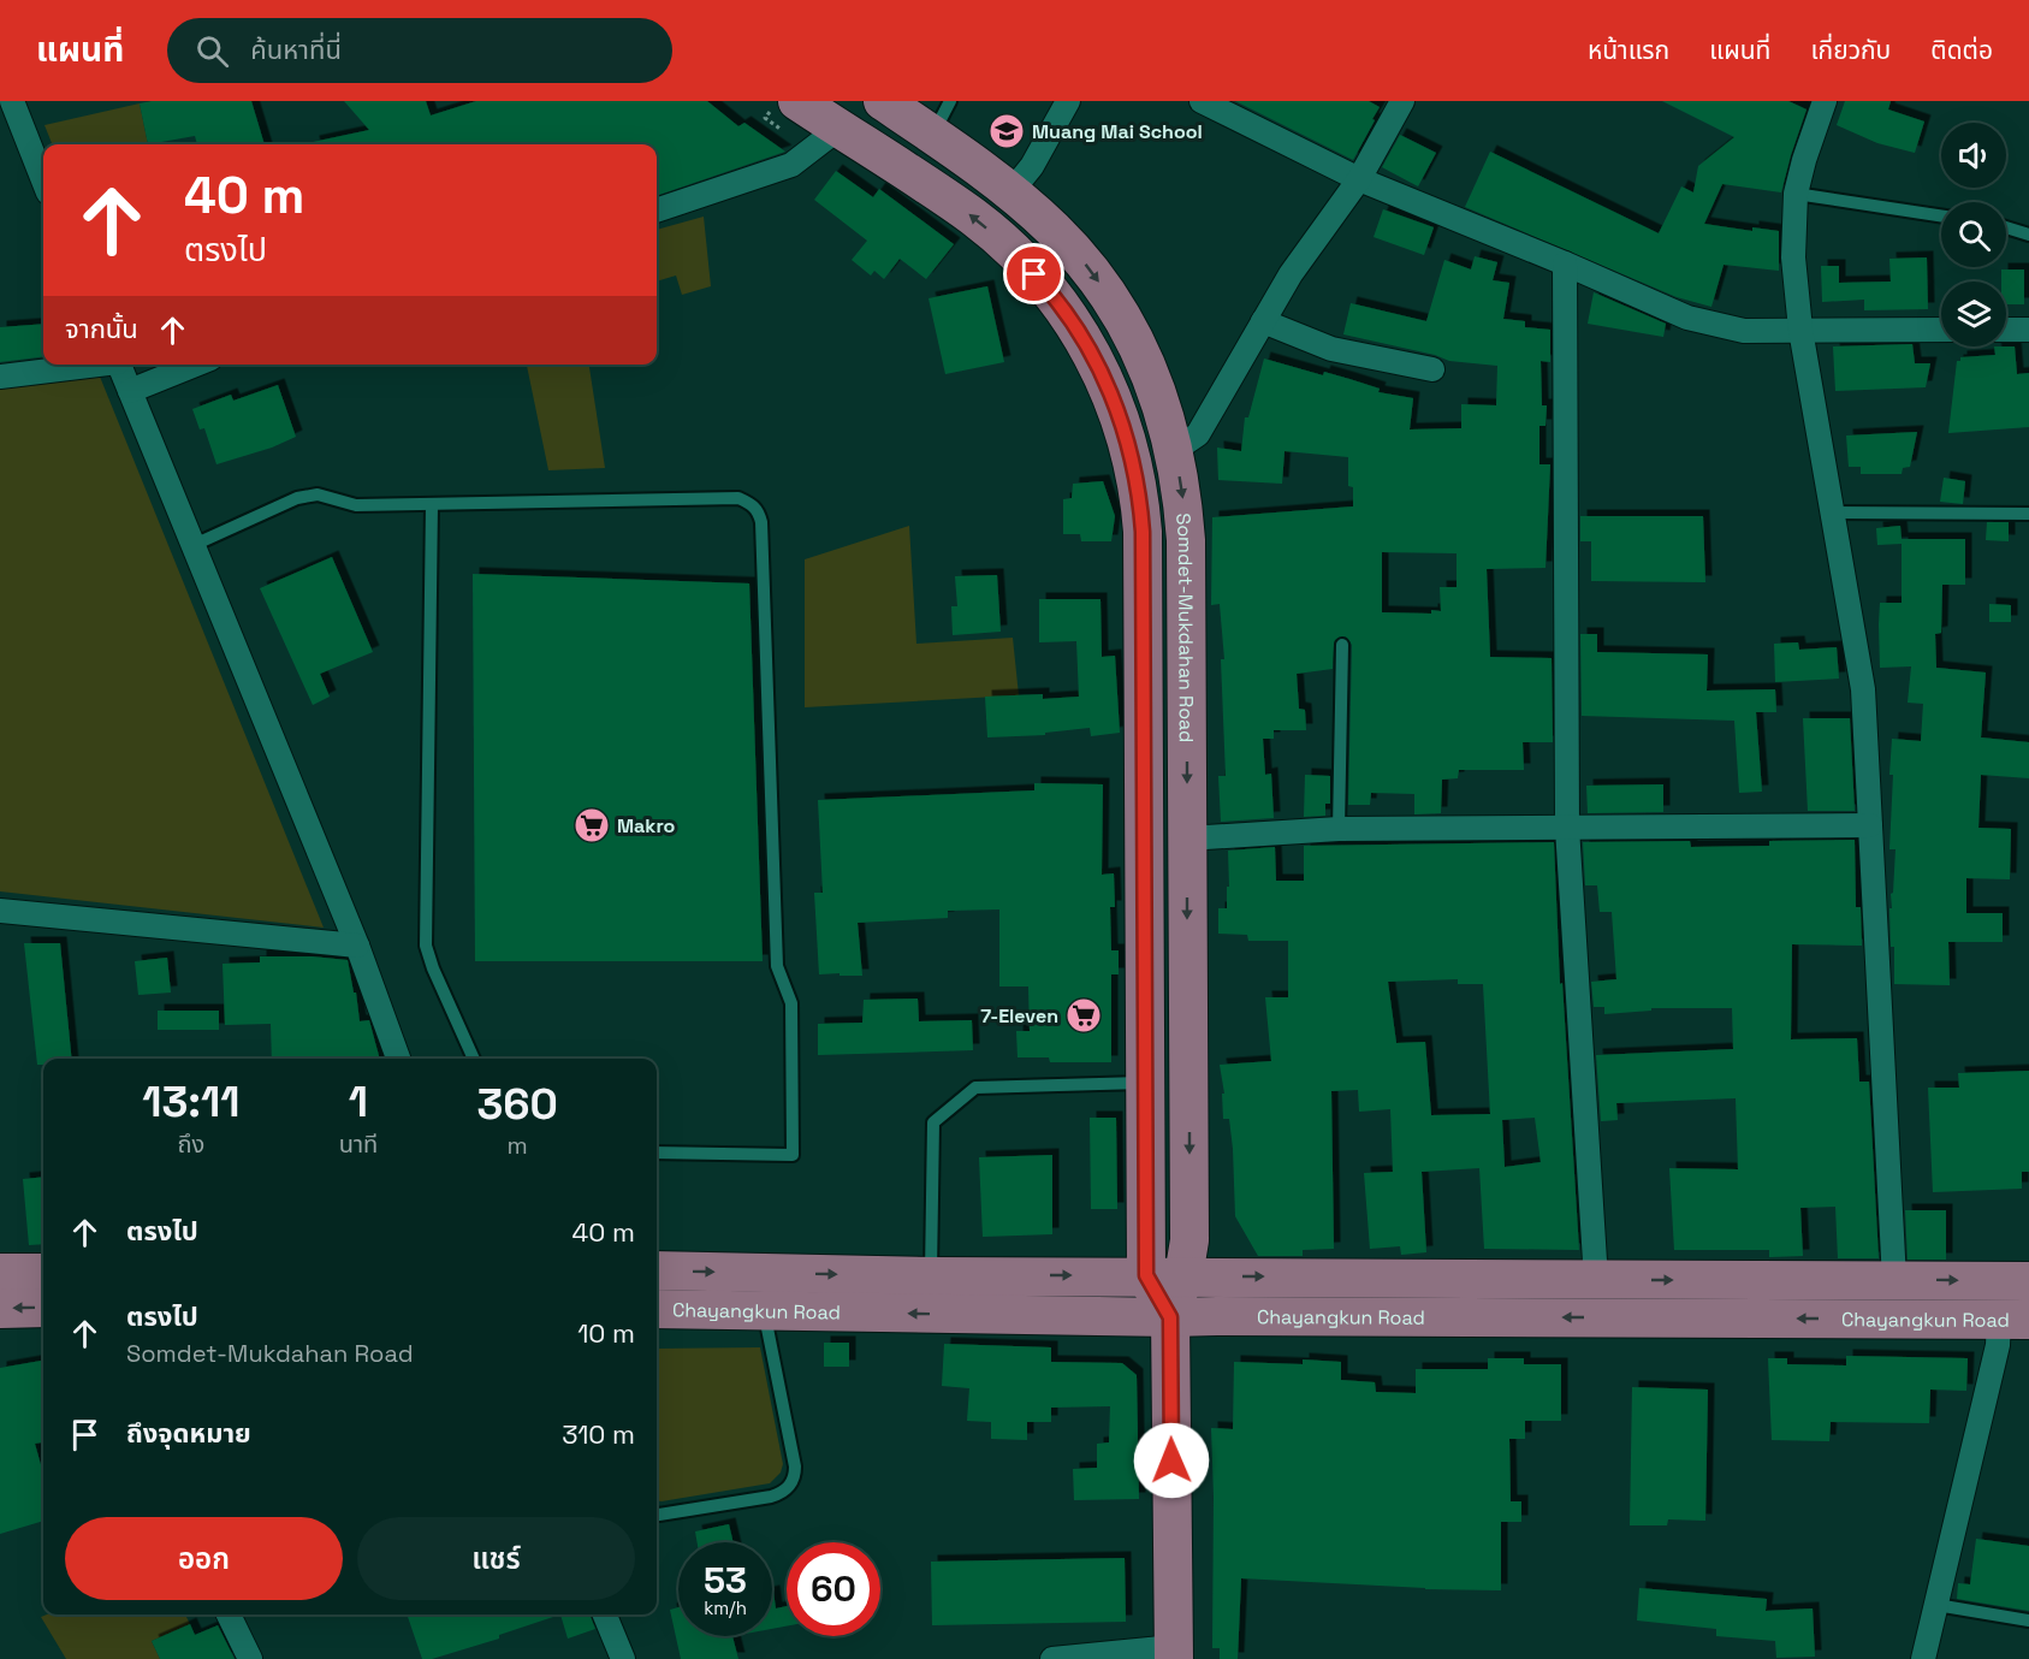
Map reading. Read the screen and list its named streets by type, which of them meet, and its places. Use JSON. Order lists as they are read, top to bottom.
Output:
{
  "streets": {
    "main road": ["Somdet-Mukdahan Road", "Chayangkun Road"]
  },
  "crossings": [
    ["Somdet-Mukdahan Road", "Chayangkun Road"]
  ],
  "places": {
    "school or university": ["Muang Mai School"],
    "supermarket": ["Makro", "7-Eleven"]
  },
  "page": {
    "header": "แผนที่",
    "search": "ค้นหาที่นี่",
    "nav": [
      "หน้าแรก",
      "แผนที่",
      "เกี่ยวกับ",
      "ติดต่อ"
    ],
    "turn": ["40 m", "ตรงไป"],
    "then": "จากนั้น",
    "eta": [
      "13:11",
      "ถึง",
      "1",
      "นาที",
      "360",
      "m"
    ],
    "list": [
      {
        "name": "ตรงไป",
        "value": "40 m"
      },
      {
        "name": "ตรงไป",
        "note": "Somdet-Mukdahan Road",
        "value": "10 m"
      },
      {
        "name": "ถึงจุดหมาย",
        "value": "310 m"
      }
    ],
    "buttons": ["ออก", "แชร์"],
    "speed": "53 km/h",
    "limit": "60"
  }
}
